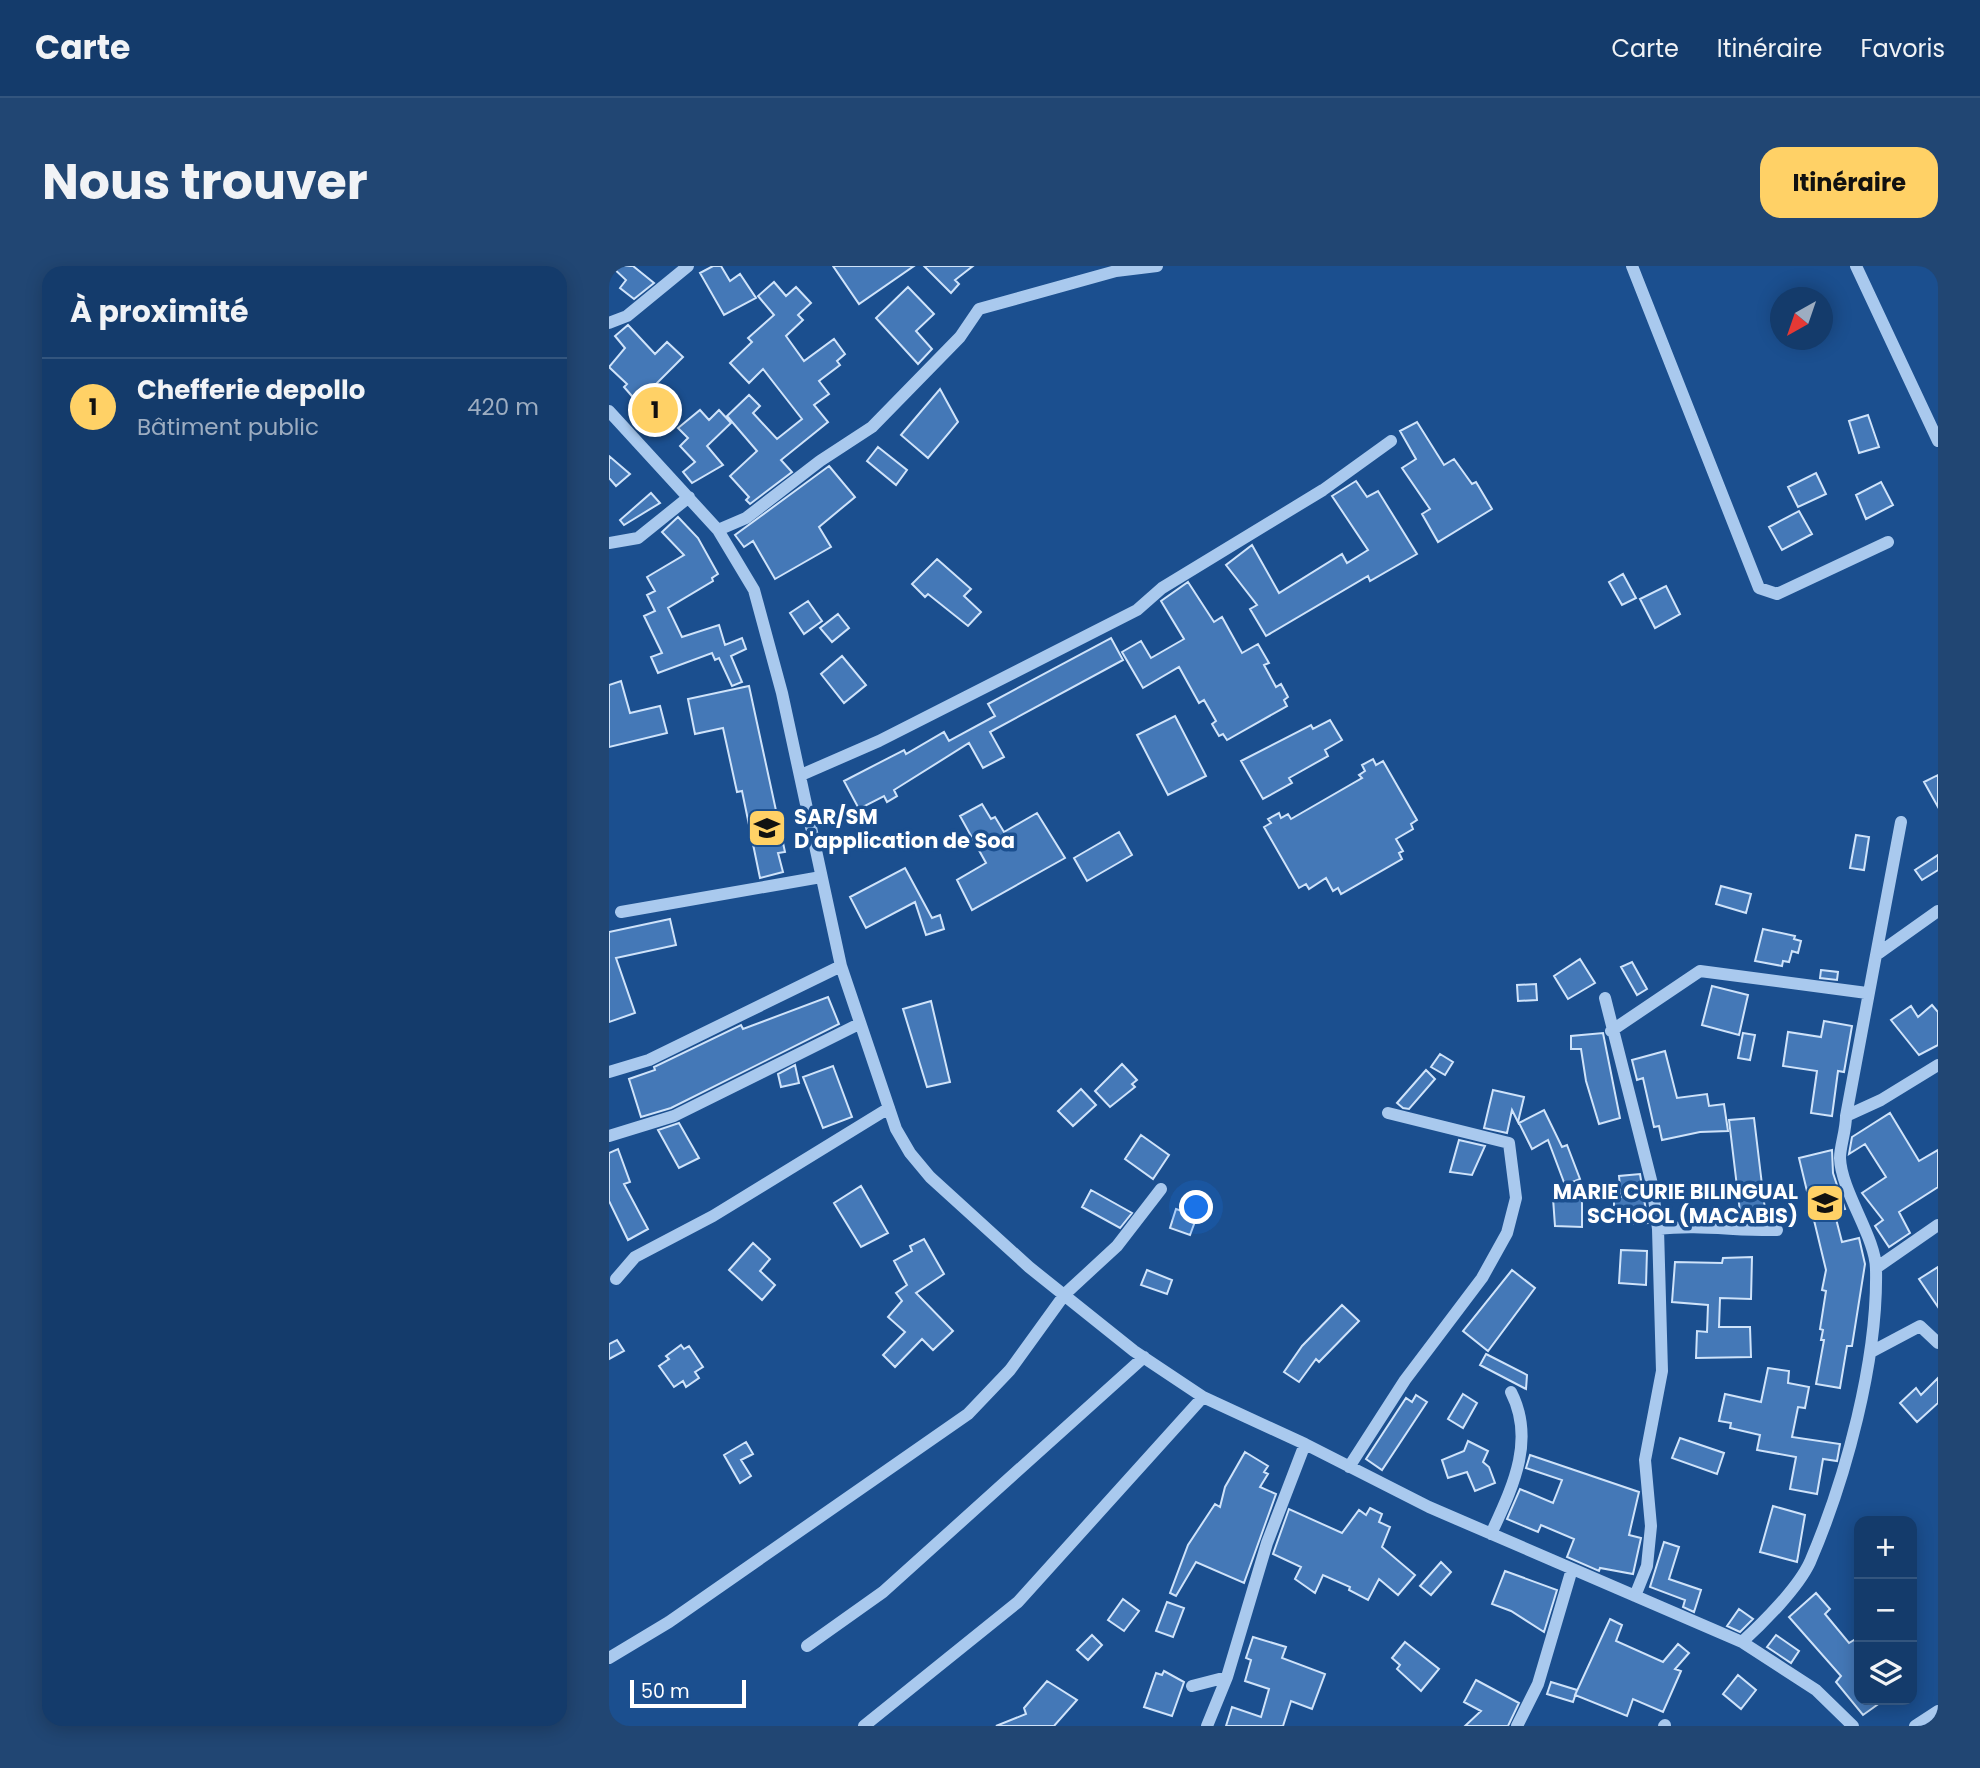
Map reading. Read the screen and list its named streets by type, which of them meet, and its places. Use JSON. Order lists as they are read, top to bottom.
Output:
{
  "places": {
    "school or university": ["SAR/SM D'application de Soa", "MARIE CURIE BILINGUAL SCHOOL (MACABIS)"]
  },
  "scale_bar": "50 m",
  "north": "bottom left",
  "page": {
    "header": "Carte",
    "nav": ["Carte", "Itinéraire", "Favoris"],
    "title": "Nous trouver",
    "buttons": "Itinéraire",
    "heading": "À proximité",
    "list": [
      {
        "mark": "1",
        "name": "Chefferie depollo",
        "note": "Bâtiment public",
        "value": "420 m"
      }
    ],
    "pins": "1",
    "map_buttons": ["+", "−"],
    "scale": "50 m"
  }
}
